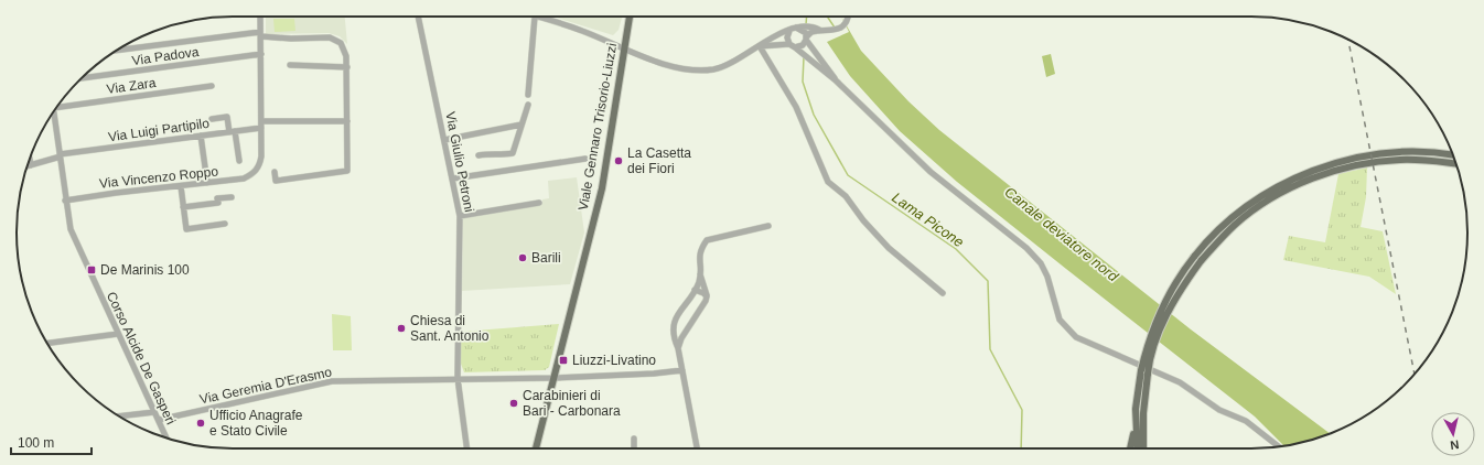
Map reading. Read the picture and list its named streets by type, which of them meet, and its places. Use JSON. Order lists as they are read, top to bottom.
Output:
{
  "streets": {
    "main road": ["Viale Gennaro Trisorio-Liuzzi"],
    "street": [
      "Via Padova",
      "Via Zara",
      "Via Luigi Partipilo",
      "Via Giulio Petroni",
      "Via Vincenzo Roppo",
      "Corso Alcide De Gasperi",
      "Via Geremia D'Erasmo"
    ]
  },
  "crossings": [
    ["Viale Gennaro Trisorio-Liuzzi", "Via Geremia D'Erasmo"],
    ["Via Luigi Partipilo", "Via Vincenzo Roppo"],
    ["Via Luigi Partipilo", "Corso Alcide De Gasperi"],
    ["Via Giulio Petroni", "Via Geremia D'Erasmo"],
    ["Via Vincenzo Roppo", "Corso Alcide De Gasperi"],
    ["Corso Alcide De Gasperi", "Via Geremia D'Erasmo"]
  ],
  "water": ["Lama Picone", "Canale deviatore nord"],
  "places": {
    "other": [
      "La Casetta dei Fiori",
      "Barili",
      "Chiesa di Sant. Antonio",
      "Carabinieri di Bari - Carbonara",
      "Ufficio Anagrafe e Stato Civile"
    ],
    "transit": ["De Marinis 100", "Liuzzi-Livatino"]
  },
  "scale_bar": "100 m",
  "north": "bottom"
}
